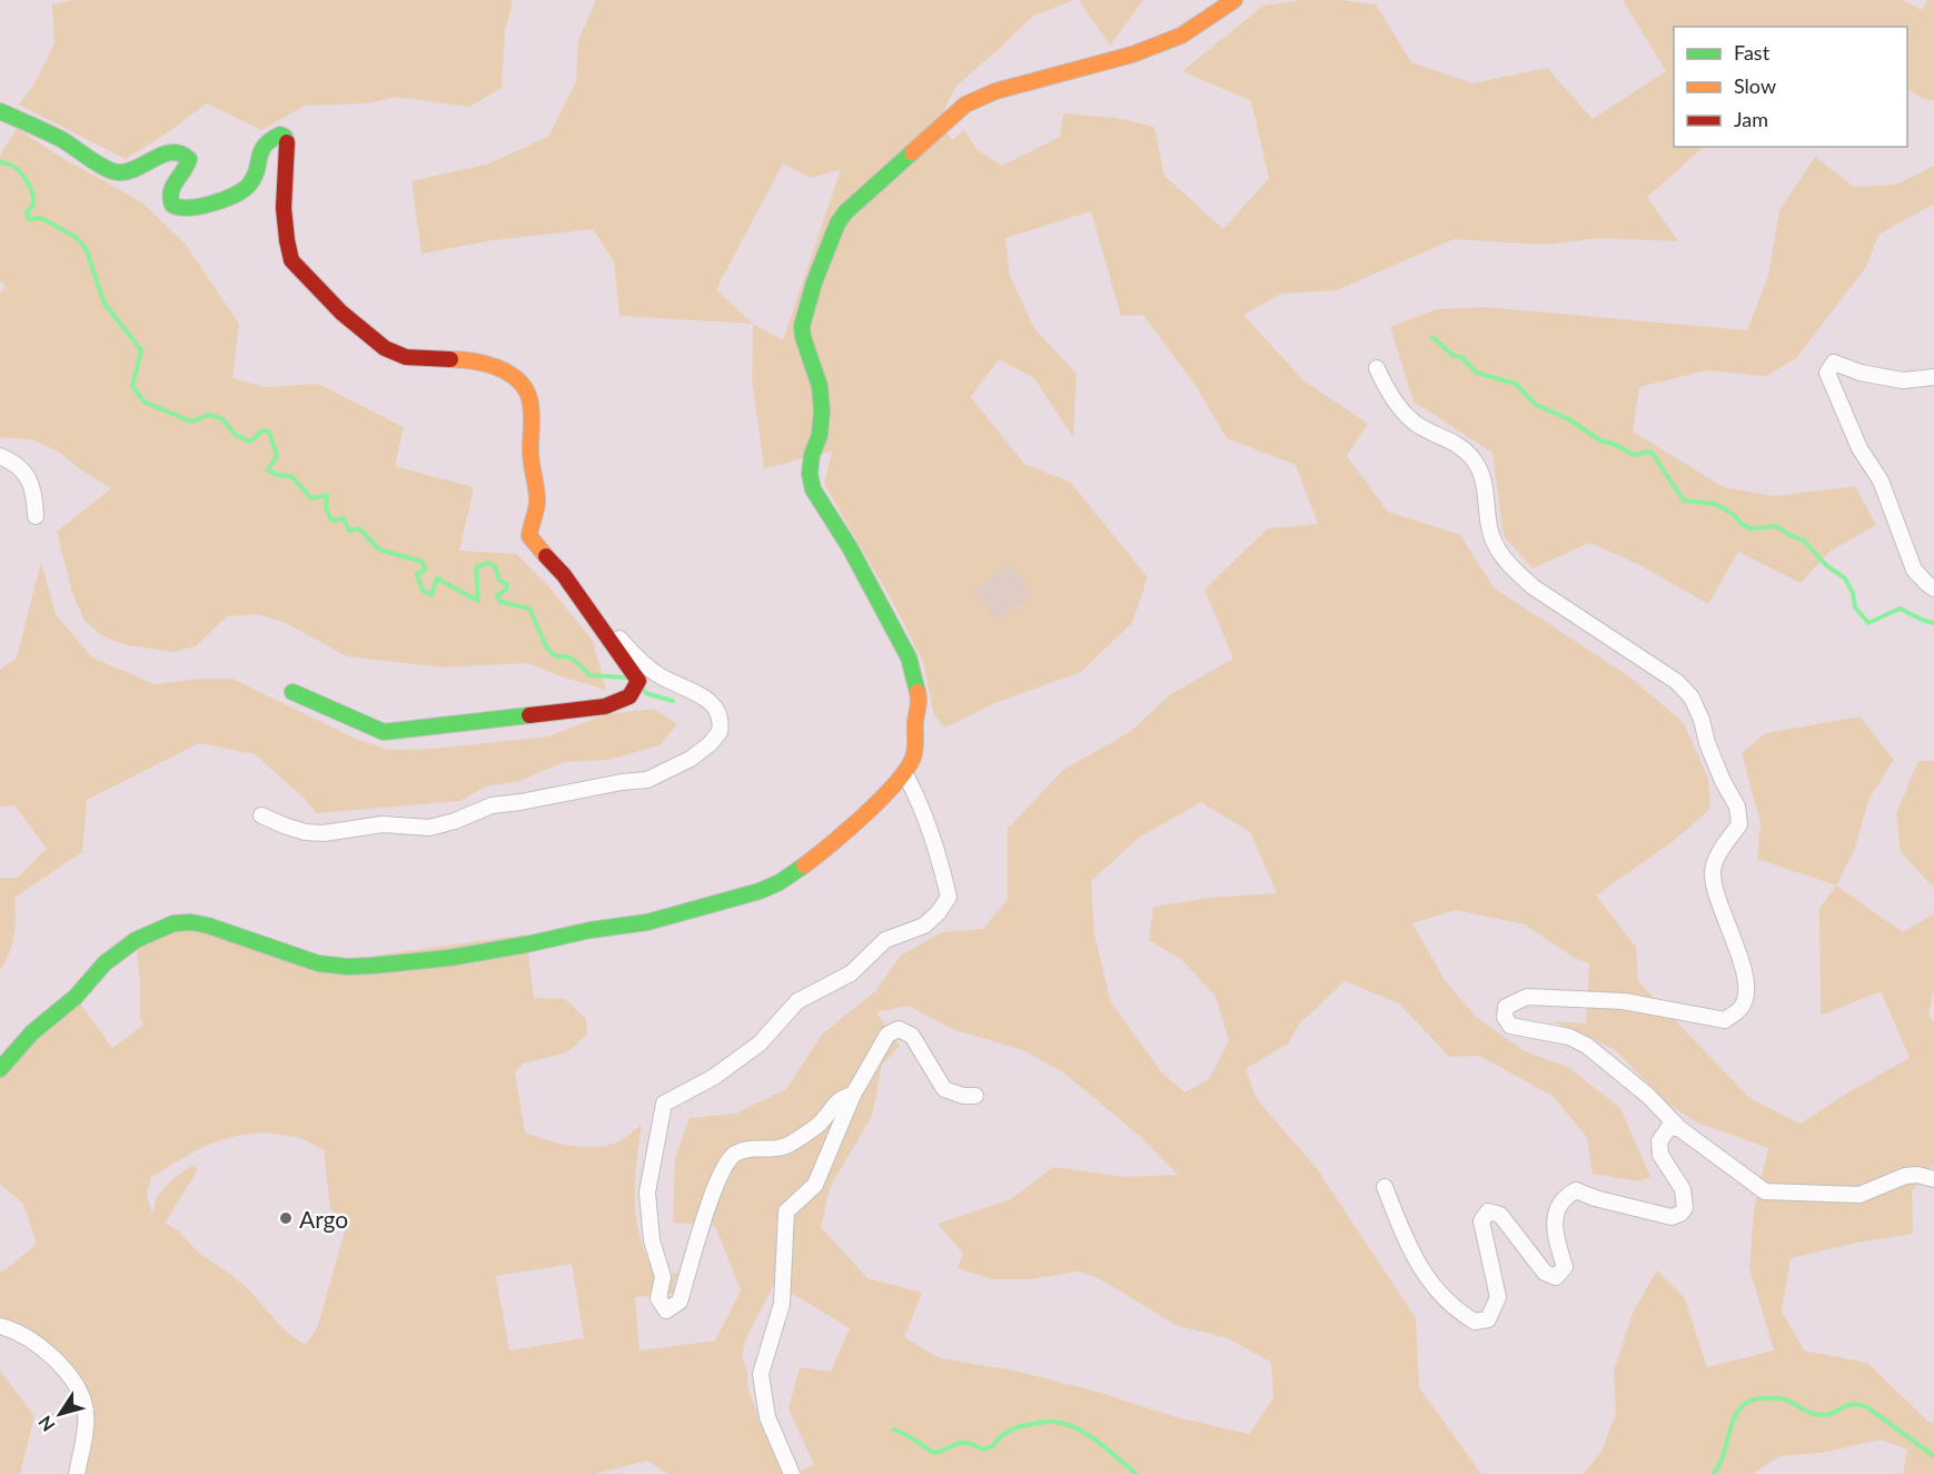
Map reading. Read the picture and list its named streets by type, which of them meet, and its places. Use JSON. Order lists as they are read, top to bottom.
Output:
{
  "places": ["Argo"],
  "legend": ["Fast", "Slow", "Jam"],
  "north": "bottom left"
}
